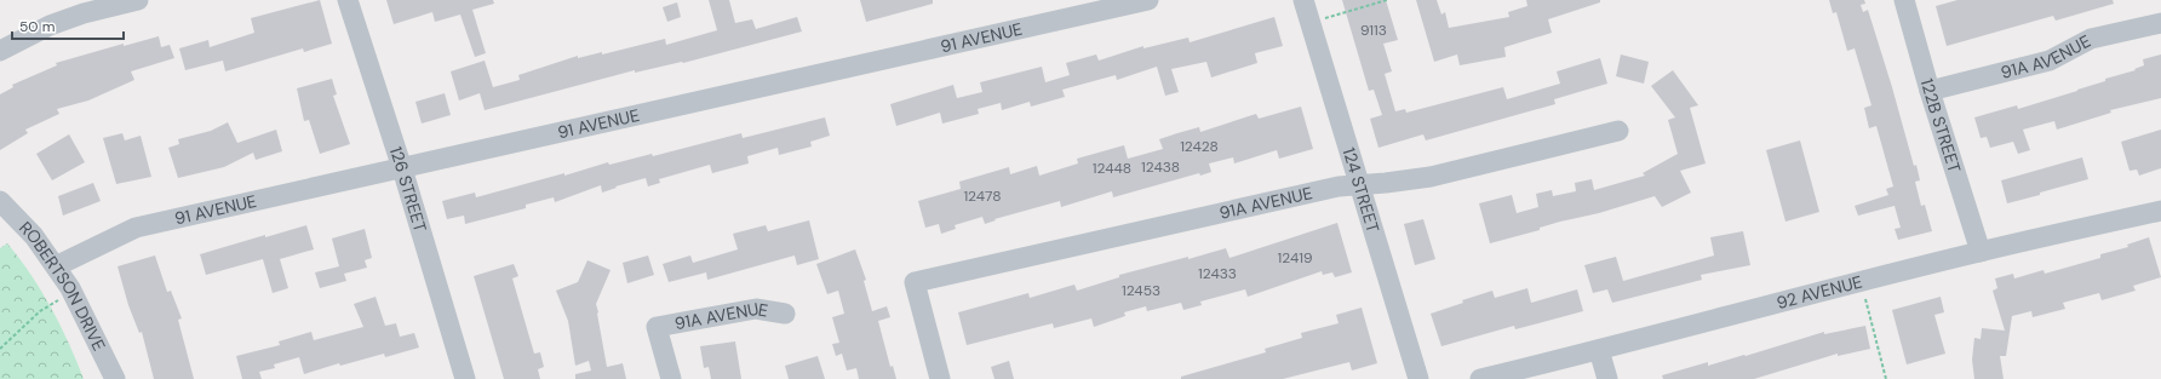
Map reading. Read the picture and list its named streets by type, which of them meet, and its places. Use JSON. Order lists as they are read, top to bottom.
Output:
{
  "streets": {
    "street": [
      "91 AVENUE",
      "91A AVENUE",
      "122B STREET",
      "126 STREET",
      "124 STREET",
      "ROBERTSON DRIVE",
      "92 AVENUE"
    ]
  },
  "crossings": [
    ["91 AVENUE", "126 STREET"],
    ["91 AVENUE", "ROBERTSON DRIVE"],
    ["91A AVENUE", "122B STREET"],
    ["91A AVENUE", "124 STREET"],
    ["122B STREET", "92 AVENUE"]
  ],
  "house_numbers": [
    "9113",
    "12428",
    "12438",
    "12448",
    "12478",
    "12419",
    "12433",
    "12453"
  ],
  "scale_bar": "50 m"
}
